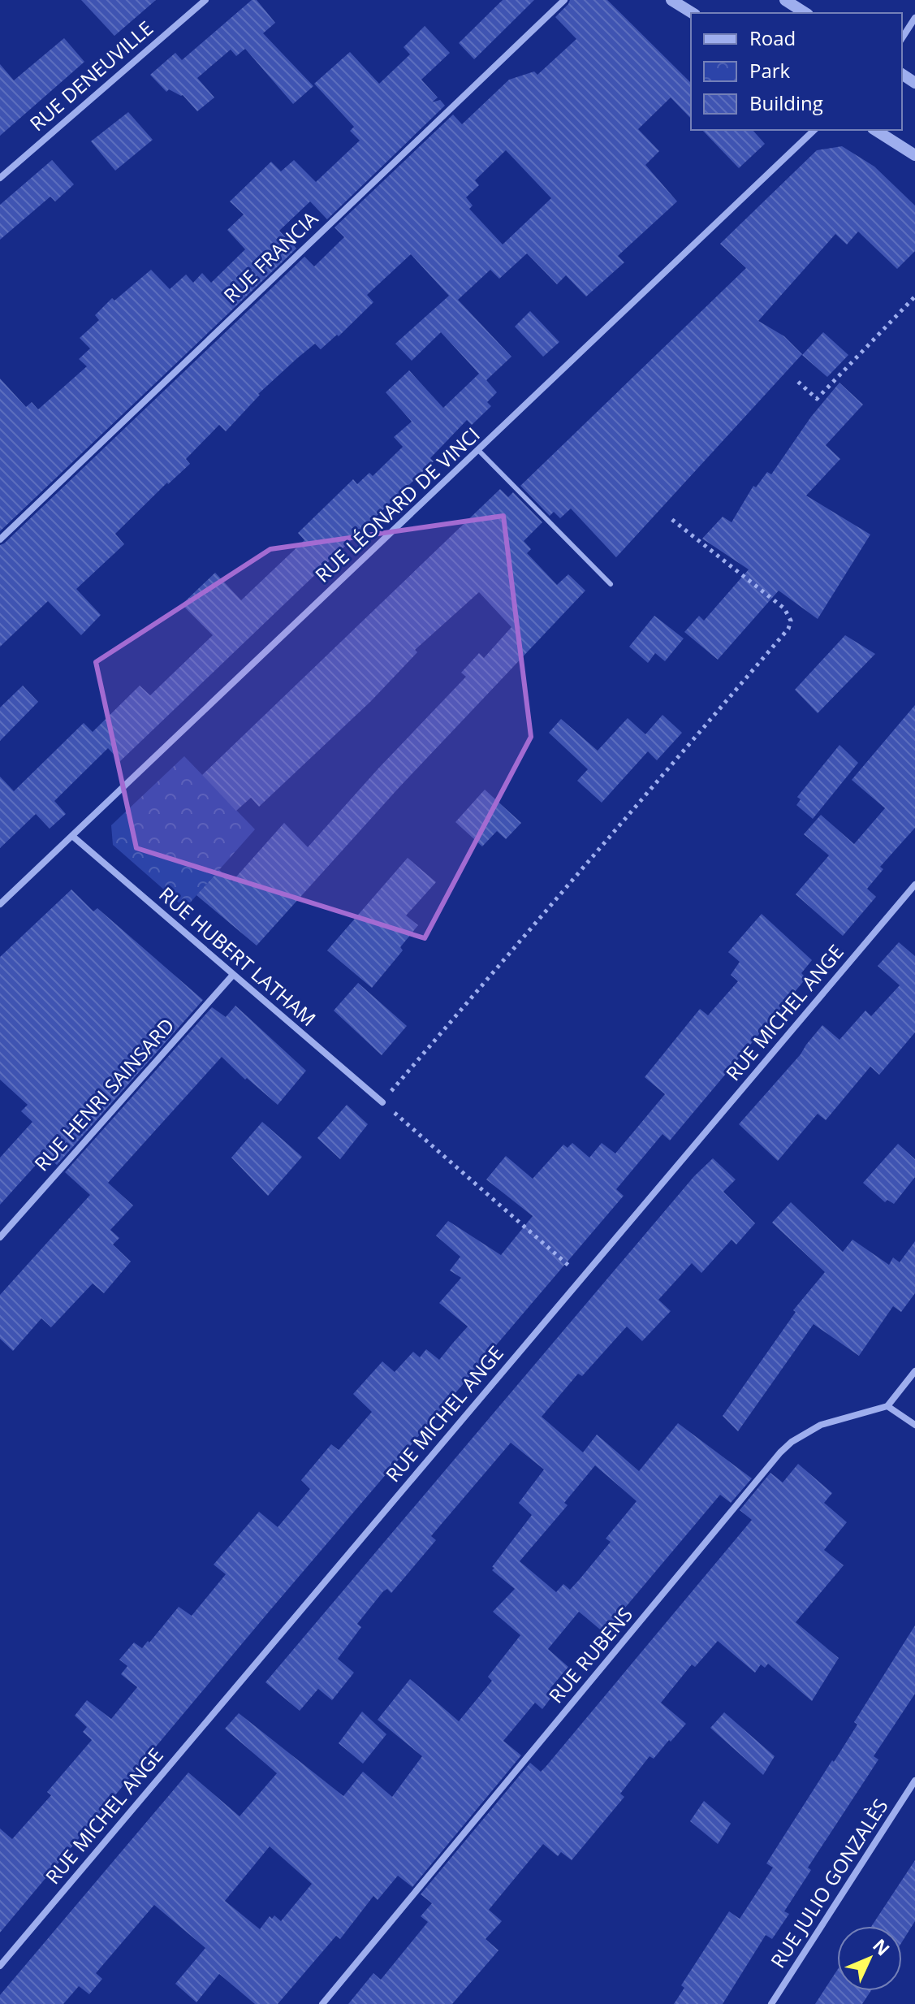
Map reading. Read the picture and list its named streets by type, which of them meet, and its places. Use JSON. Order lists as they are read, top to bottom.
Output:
{
  "streets": {
    "street": [
      "RUE DENEUVILLE",
      "RUE FRANCIA",
      "RUE LÉONARD DE VINCI",
      "RUE HUBERT LATHAM",
      "RUE MICHEL ANGE",
      "RUE HENRI SAINSARD",
      "RUE RUBENS",
      "RUE JULIO GONZALÈS"
    ]
  },
  "crossings": [
    ["RUE LÉONARD DE VINCI", "RUE HUBERT LATHAM"],
    ["RUE HUBERT LATHAM", "RUE HENRI SAINSARD"]
  ],
  "legend": ["Road", "Park", "Building"],
  "north": "top right"
}
